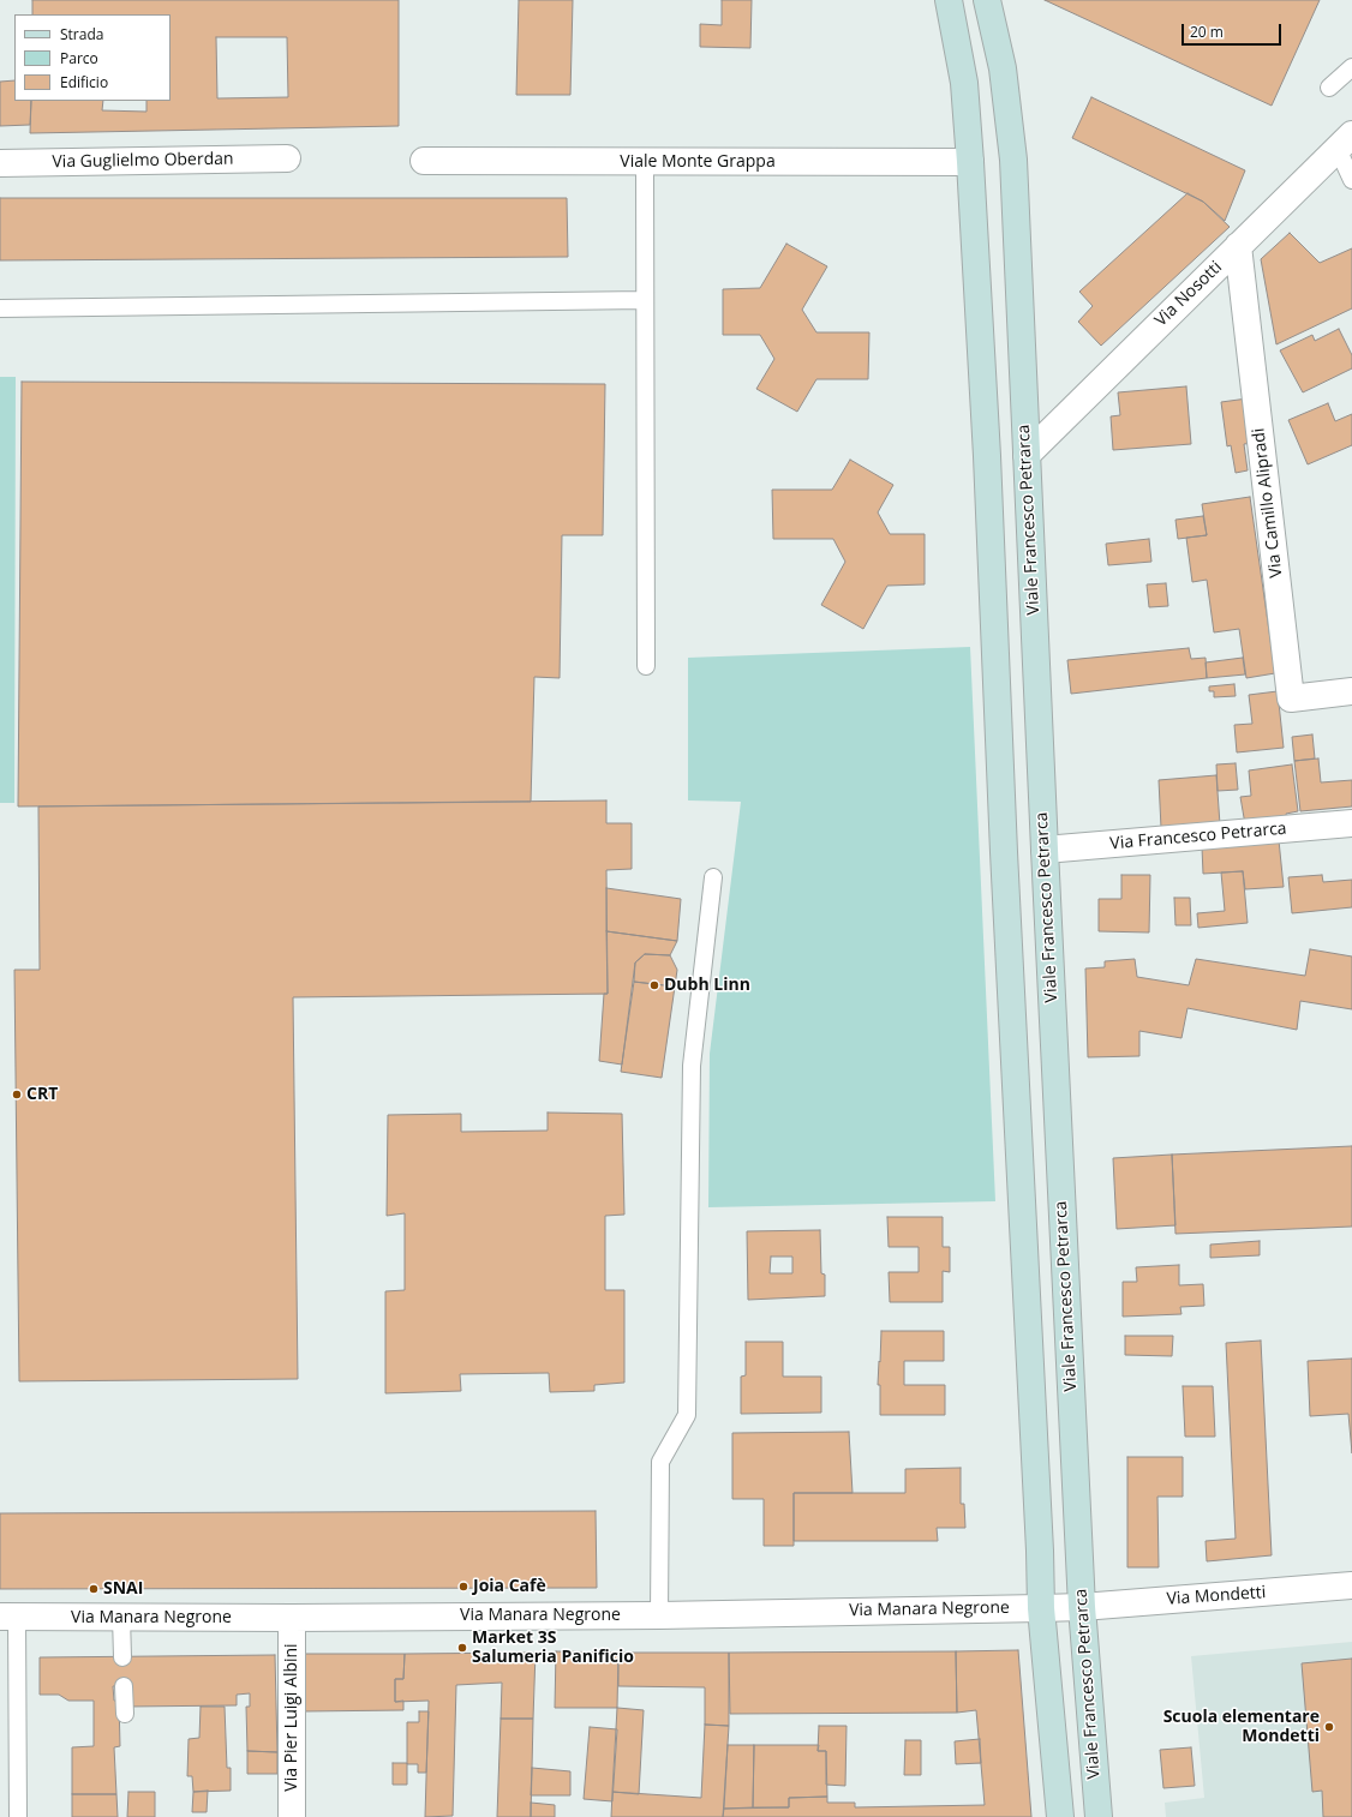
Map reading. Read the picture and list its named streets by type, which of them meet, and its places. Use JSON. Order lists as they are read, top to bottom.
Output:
{
  "streets": {
    "main road": ["Viale Francesco Petrarca"],
    "street": [
      "Via Guglielmo Oberdan",
      "Viale Monte Grappa",
      "Via Nosotti",
      "Via Camillo Alipradi",
      "Via Francesco Petrarca",
      "Via Mondetti",
      "Via Manara Negrone",
      "Via Pier Luigi Albini"
    ]
  },
  "crossings": [
    ["Via Nosotti", "Via Camillo Alipradi"],
    ["Via Nosotti", "Viale Francesco Petrarca"],
    ["Viale Francesco Petrarca", "Via Francesco Petrarca"],
    ["Viale Francesco Petrarca", "Via Mondetti"],
    ["Viale Francesco Petrarca", "Via Manara Negrone"],
    ["Via Mondetti", "Via Manara Negrone"],
    ["Via Manara Negrone", "Via Pier Luigi Albini"]
  ],
  "places": [
    "Dubh Linn",
    "CRT",
    "Joia Cafè",
    "SNAI",
    "Market 3S Salumeria Panificio",
    "Scuola elementare Mondetti"
  ],
  "legend": ["Strada", "Parco", "Edificio"],
  "scale_bar": "20 m"
}
